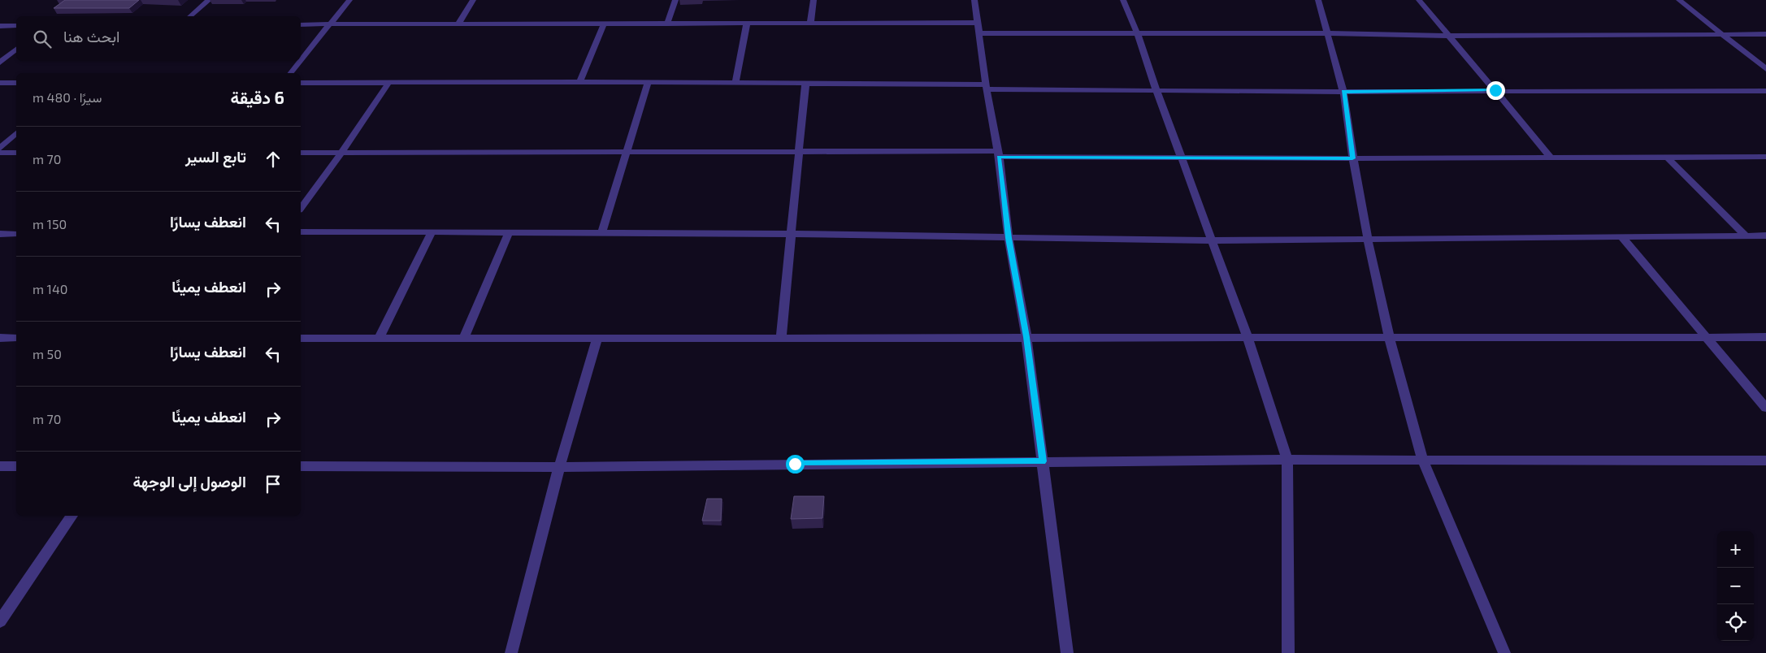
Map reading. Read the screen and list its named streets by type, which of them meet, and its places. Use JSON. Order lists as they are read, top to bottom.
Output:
{
  "page": {
    "search": "ابحث هنا",
    "heading": ["6 دقيقة", "سيرًا · 480 m"],
    "list": [
      ["تابع السير", "70 m"],
      ["انعطف يسارًا", "150 m"],
      ["انعطف يمينًا", "140 m"],
      ["انعطف يسارًا", "50 m"],
      ["انعطف يمينًا", "70 m"],
      "الوصول إلى الوجهة"
    ],
    "map_buttons": ["+", "−"]
  }
}
